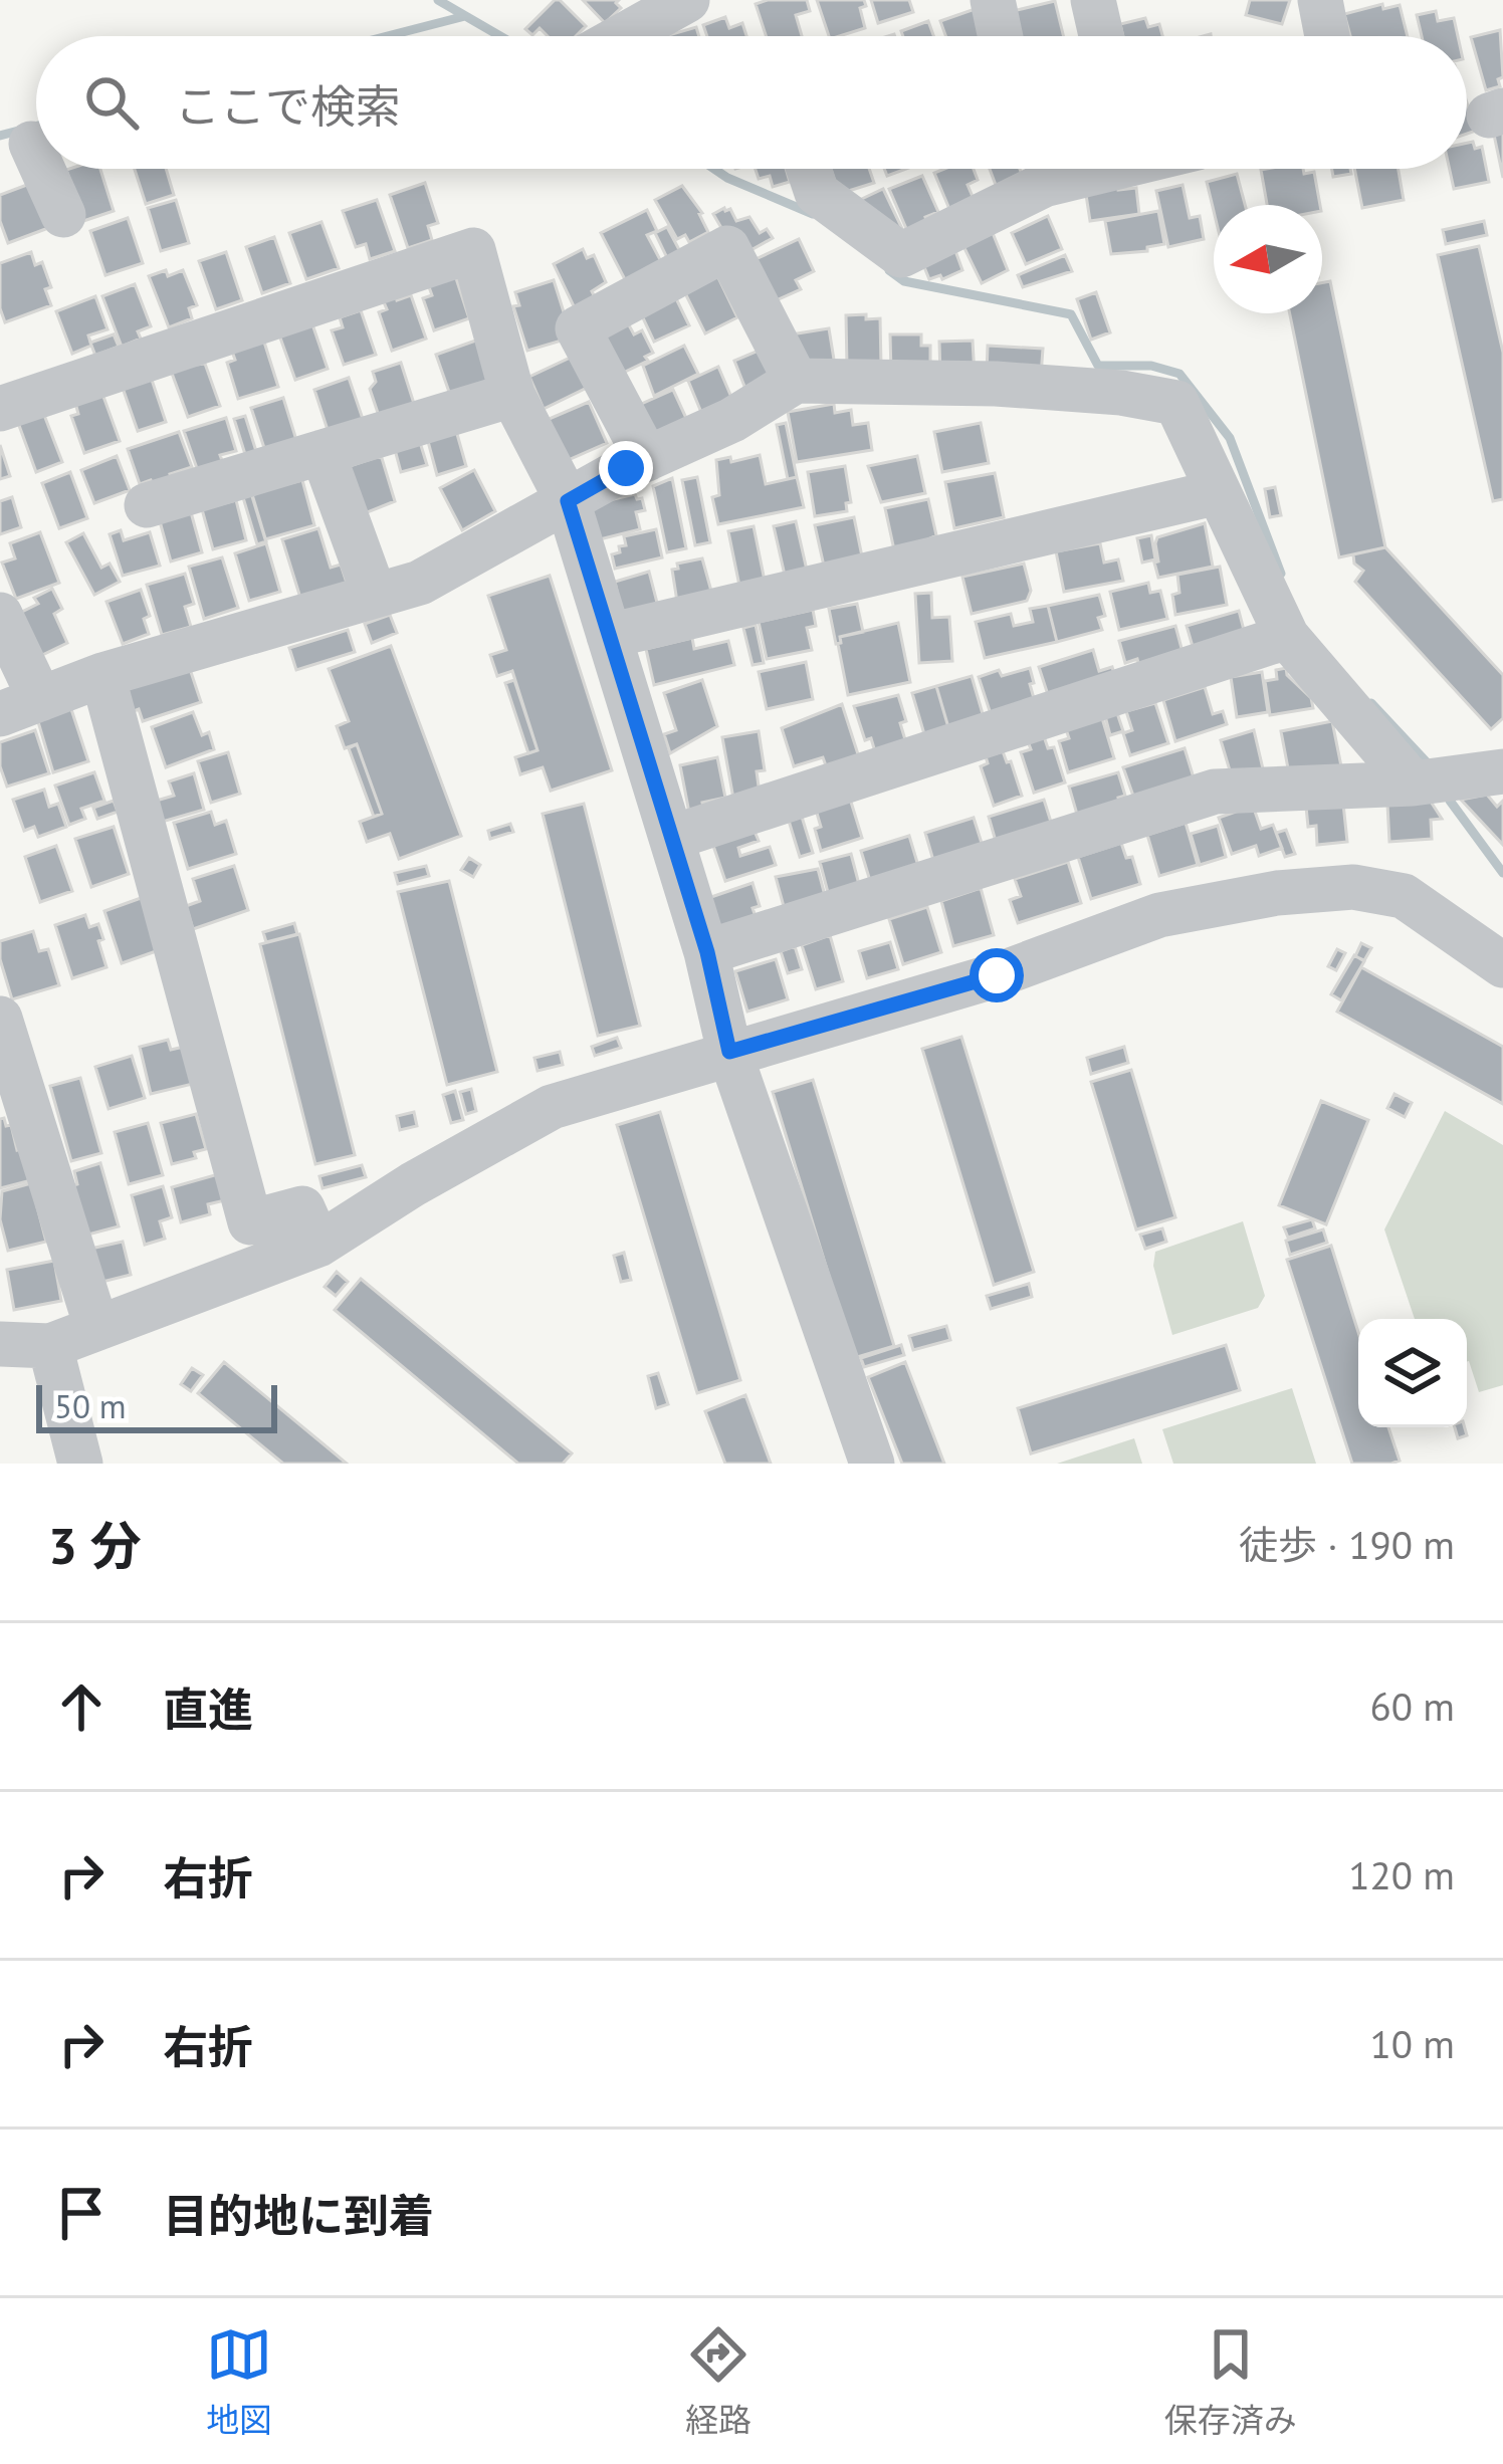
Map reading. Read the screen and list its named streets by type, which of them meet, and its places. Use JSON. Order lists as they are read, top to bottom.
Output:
{
  "scale_bar": "50 m",
  "north": "left",
  "page": {
    "search": "ここで検索",
    "scale": "50 m",
    "heading": ["3 分", "徒歩 · 190 m"],
    "list": [
      ["直進", "60 m"],
      ["右折", "120 m"],
      ["右折", "10 m"],
      "目的地に到着"
    ],
    "nav": ["地図", "経路", "保存済み"]
  }
}
